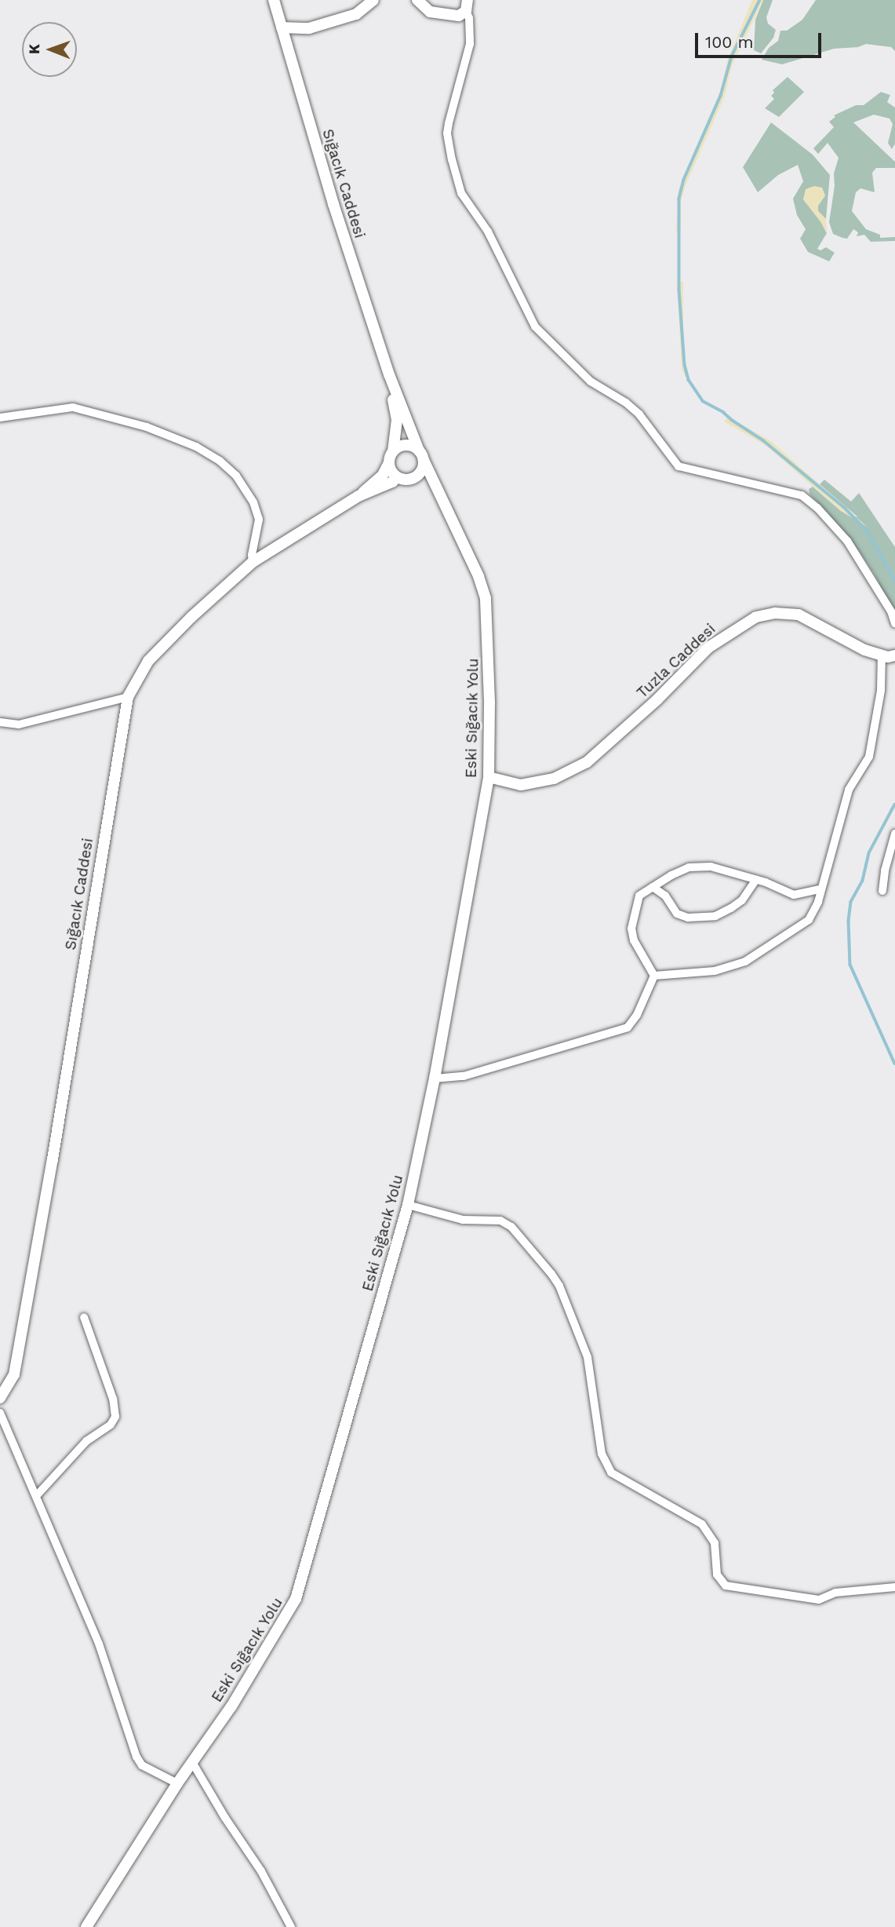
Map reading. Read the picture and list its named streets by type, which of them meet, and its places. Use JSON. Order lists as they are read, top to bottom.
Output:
{
  "streets": {
    "main road": ["Sığacık Caddesi", "Tuzla Caddesi", "Eski Sığacık Yolu"]
  },
  "crossings": [
    ["Sığacık Caddesi", "Eski Sığacık Yolu"],
    ["Tuzla Caddesi", "Eski Sığacık Yolu"]
  ],
  "scale_bar": "100 m",
  "north": "left"
}
